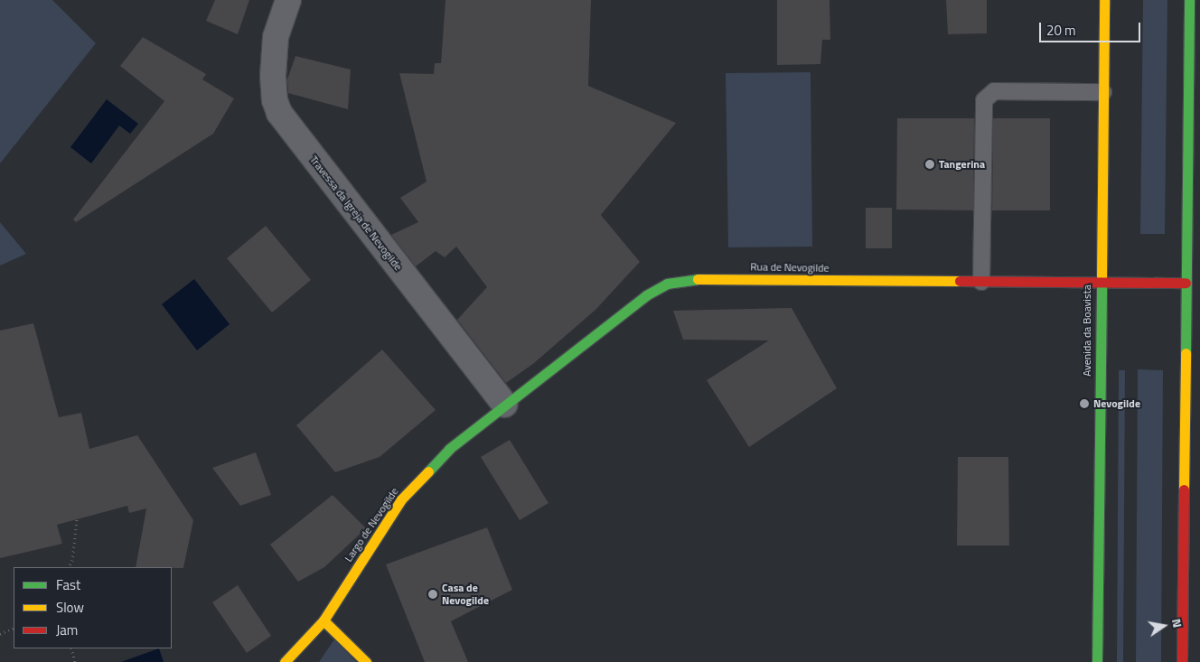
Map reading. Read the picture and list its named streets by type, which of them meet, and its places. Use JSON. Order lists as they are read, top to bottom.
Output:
{
  "streets": {
    "main road": ["Rua de Nevogilde", "Avenida da Boavista", "Largo de Nevogilde"],
    "street": ["Travessa da Igreja de Nevogilde"]
  },
  "crossings": [
    ["Travessa da Igreja de Nevogilde", "Rua de Nevogilde"],
    ["Rua de Nevogilde", "Avenida da Boavista"],
    ["Rua de Nevogilde", "Largo de Nevogilde"]
  ],
  "places": ["Tangerina", "Nevogilde", "Casa de Nevogilde"],
  "legend": ["Fast", "Slow", "Jam"],
  "scale_bar": "20 m",
  "north": "right"
}
